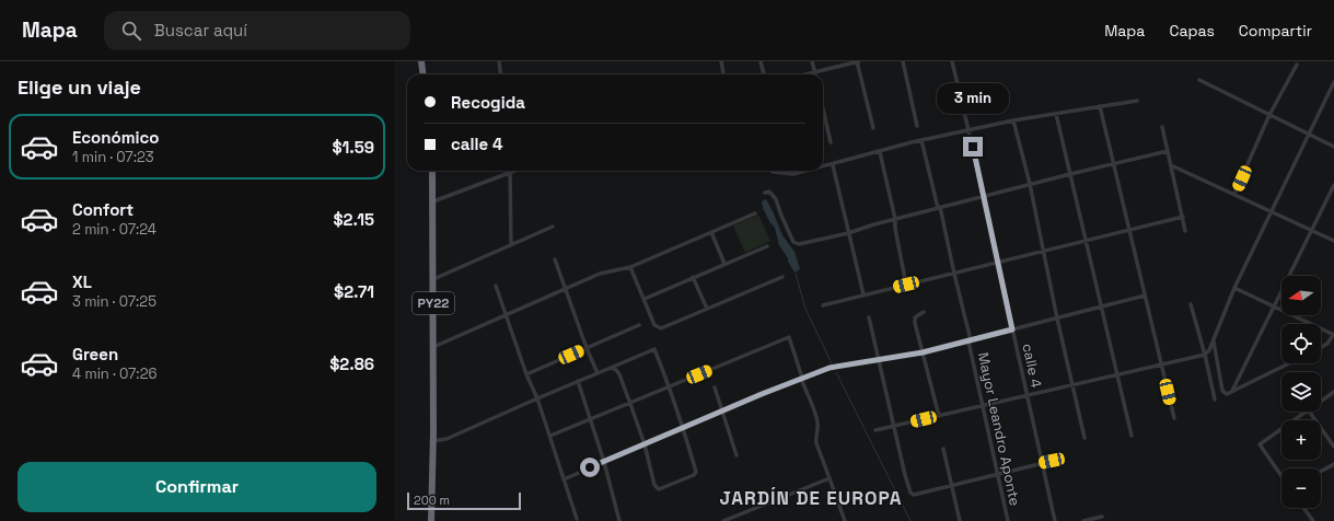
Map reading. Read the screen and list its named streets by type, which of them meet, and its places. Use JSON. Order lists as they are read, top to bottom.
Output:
{
  "streets": {
    "highway": ["PY22"],
    "street": ["calle 4", "Mayor Leandro Aponte"]
  },
  "districts": ["JARDÍN DE EUROPA"],
  "scale_bar": "200 m",
  "north": "left",
  "page": {
    "header": "Mapa",
    "search": "Buscar aquí",
    "nav": ["Mapa", "Capas", "Compartir"],
    "heading": "Elige un viaje",
    "banner": ["Recogida", "calle 4"],
    "bubble": "3 min",
    "list": [
      {
        "name": "Económico",
        "note": "1 min · 07:23",
        "value": "$1.59"
      },
      {
        "name": "Confort",
        "note": "2 min · 07:24",
        "value": "$2.15"
      },
      {
        "name": "XL",
        "note": "3 min · 07:25",
        "value": "$2.71"
      },
      {
        "name": "Green",
        "note": "4 min · 07:26",
        "value": "$2.86"
      }
    ],
    "map_buttons": ["+", "−"],
    "buttons": "Confirmar",
    "scale": "200 m"
  }
}
